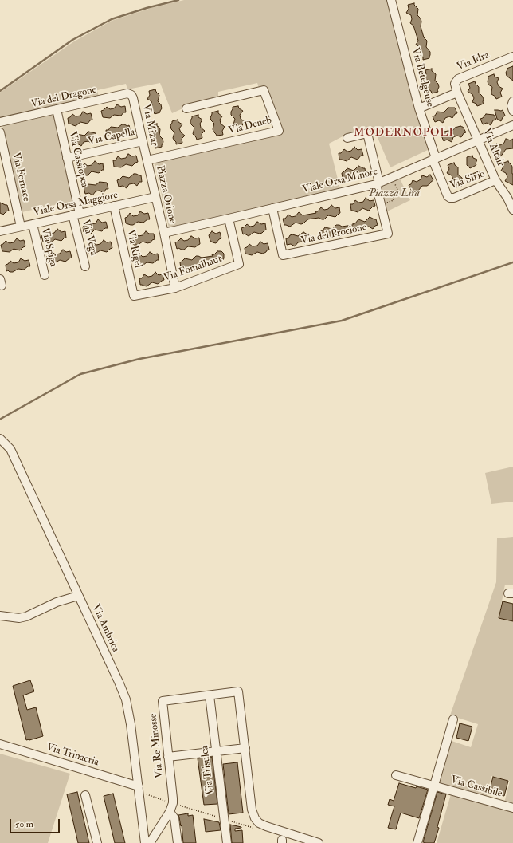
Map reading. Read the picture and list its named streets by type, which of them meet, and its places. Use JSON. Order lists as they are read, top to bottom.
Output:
{
  "streets": {
    "street": [
      "Via Idra",
      "Via Betelgeuse",
      "Via del Dragone",
      "Via Mizar",
      "Via Deneb",
      "Via Capella",
      "Via Altair",
      "Via Cassiopea",
      "Via Fornace",
      "Via Sirio",
      "Viale Orsa Minore",
      "Piazza Orione",
      "Viale Orsa Maggiore",
      "Via del Procione",
      "Via Vega",
      "Via Spiga",
      "Via Rigel",
      "Via Fomalhaut",
      "Via Ambrica",
      "Via Re Minosse",
      "Via Trinacria",
      "Via Trisulca",
      "Via Cassibile"
    ]
  },
  "crossings": [
    ["Via Idra", "Via Altair"],
    ["Via Betelgeuse", "Via Sirio"],
    ["Via Betelgeuse", "Viale Orsa Minore"],
    ["Via del Dragone", "Via Mizar"],
    ["Via del Dragone", "Via Cassiopea"],
    ["Via Mizar", "Via Deneb"],
    ["Via Mizar", "Via Capella"],
    ["Via Mizar", "Piazza Orione"],
    ["Via Deneb", "Piazza Orione"],
    ["Via Capella", "Via Cassiopea"],
    ["Via Altair", "Via Sirio"],
    ["Via Altair", "Viale Orsa Minore"],
    ["Via Cassiopea", "Viale Orsa Maggiore"],
    ["Via Cassiopea", "Via Vega"],
    ["Via Fornace", "Viale Orsa Maggiore"],
    ["Via Sirio", "Viale Orsa Minore"],
    ["Viale Orsa Minore", "Piazza Orione"],
    ["Viale Orsa Minore", "Via del Procione"],
    ["Viale Orsa Minore", "Via Fomalhaut"],
    ["Piazza Orione", "Viale Orsa Maggiore"],
    ["Piazza Orione", "Via Fomalhaut"],
    ["Viale Orsa Maggiore", "Via Vega"],
    ["Viale Orsa Maggiore", "Via Spiga"],
    ["Viale Orsa Maggiore", "Via Rigel"],
    ["Via Rigel", "Via Fomalhaut"],
    ["Via Ambrica", "Via Trinacria"],
    ["Via Re Minosse", "Via Trisulca"]
  ],
  "districts": ["MODERNOPOLI"],
  "parks": ["Piazza Lira"],
  "scale_bar": "50 m"
}
